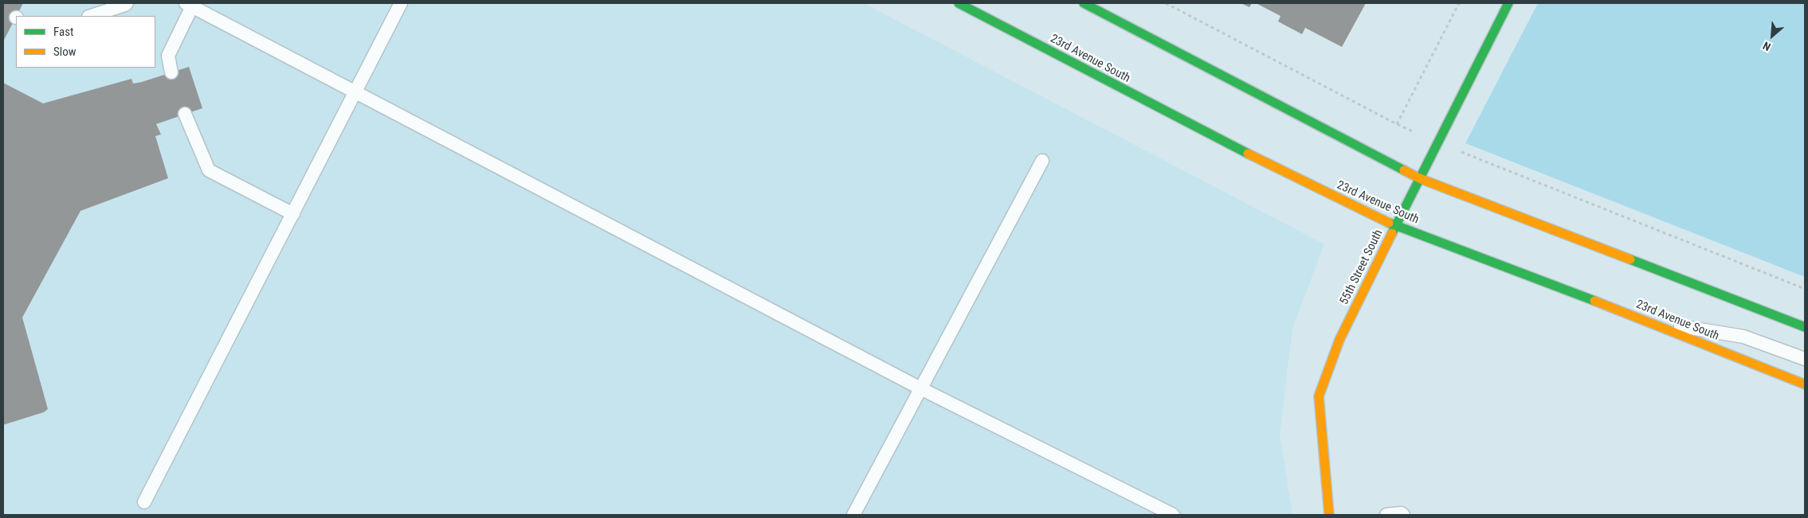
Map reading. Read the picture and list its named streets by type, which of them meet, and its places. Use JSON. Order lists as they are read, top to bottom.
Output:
{
  "streets": {
    "street": ["23rd Avenue South", "55th Street South"]
  },
  "crossings": [
    ["23rd Avenue South", "55th Street South"]
  ],
  "legend": ["Fast", "Slow"],
  "north": "bottom left"
}
